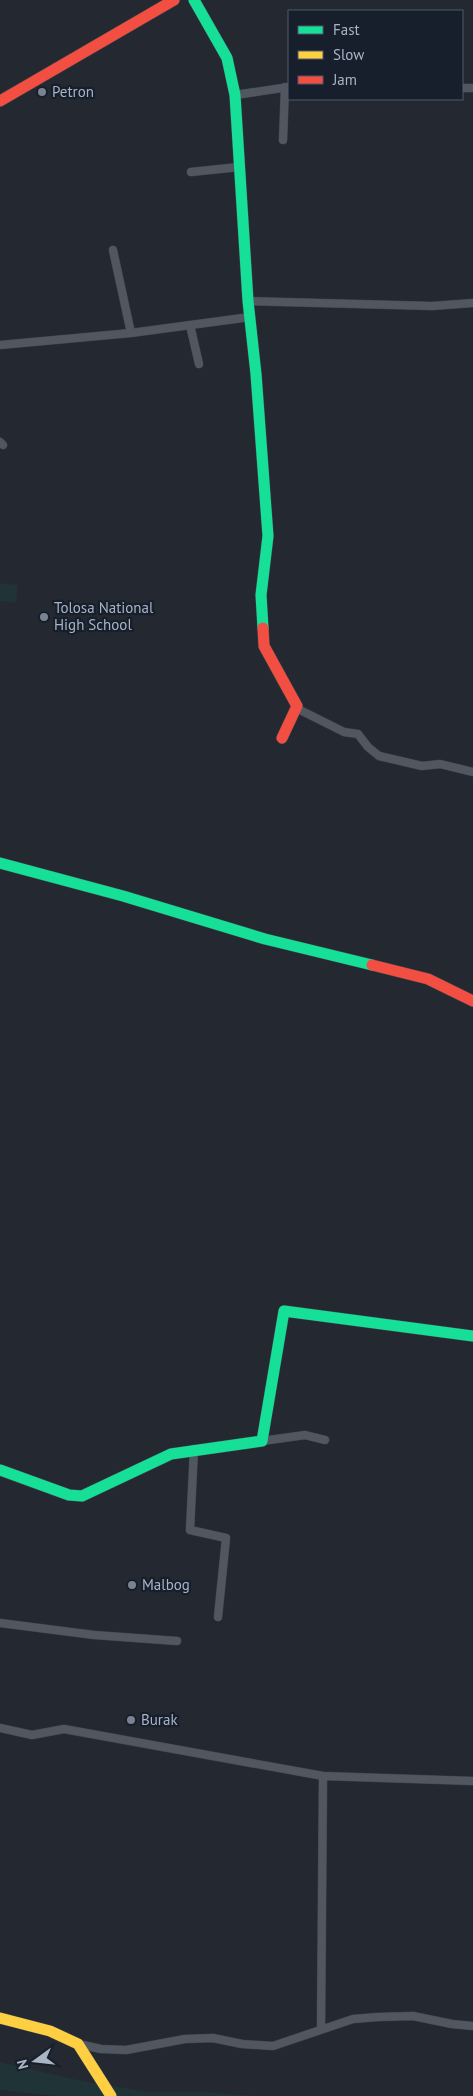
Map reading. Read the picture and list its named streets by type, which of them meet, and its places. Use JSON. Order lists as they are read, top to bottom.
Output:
{
  "places": [
    "Petron",
    "Tolosa National High School",
    "Malbog",
    "Burak"
  ],
  "legend": ["Fast", "Slow", "Jam"],
  "north": "left"
}
